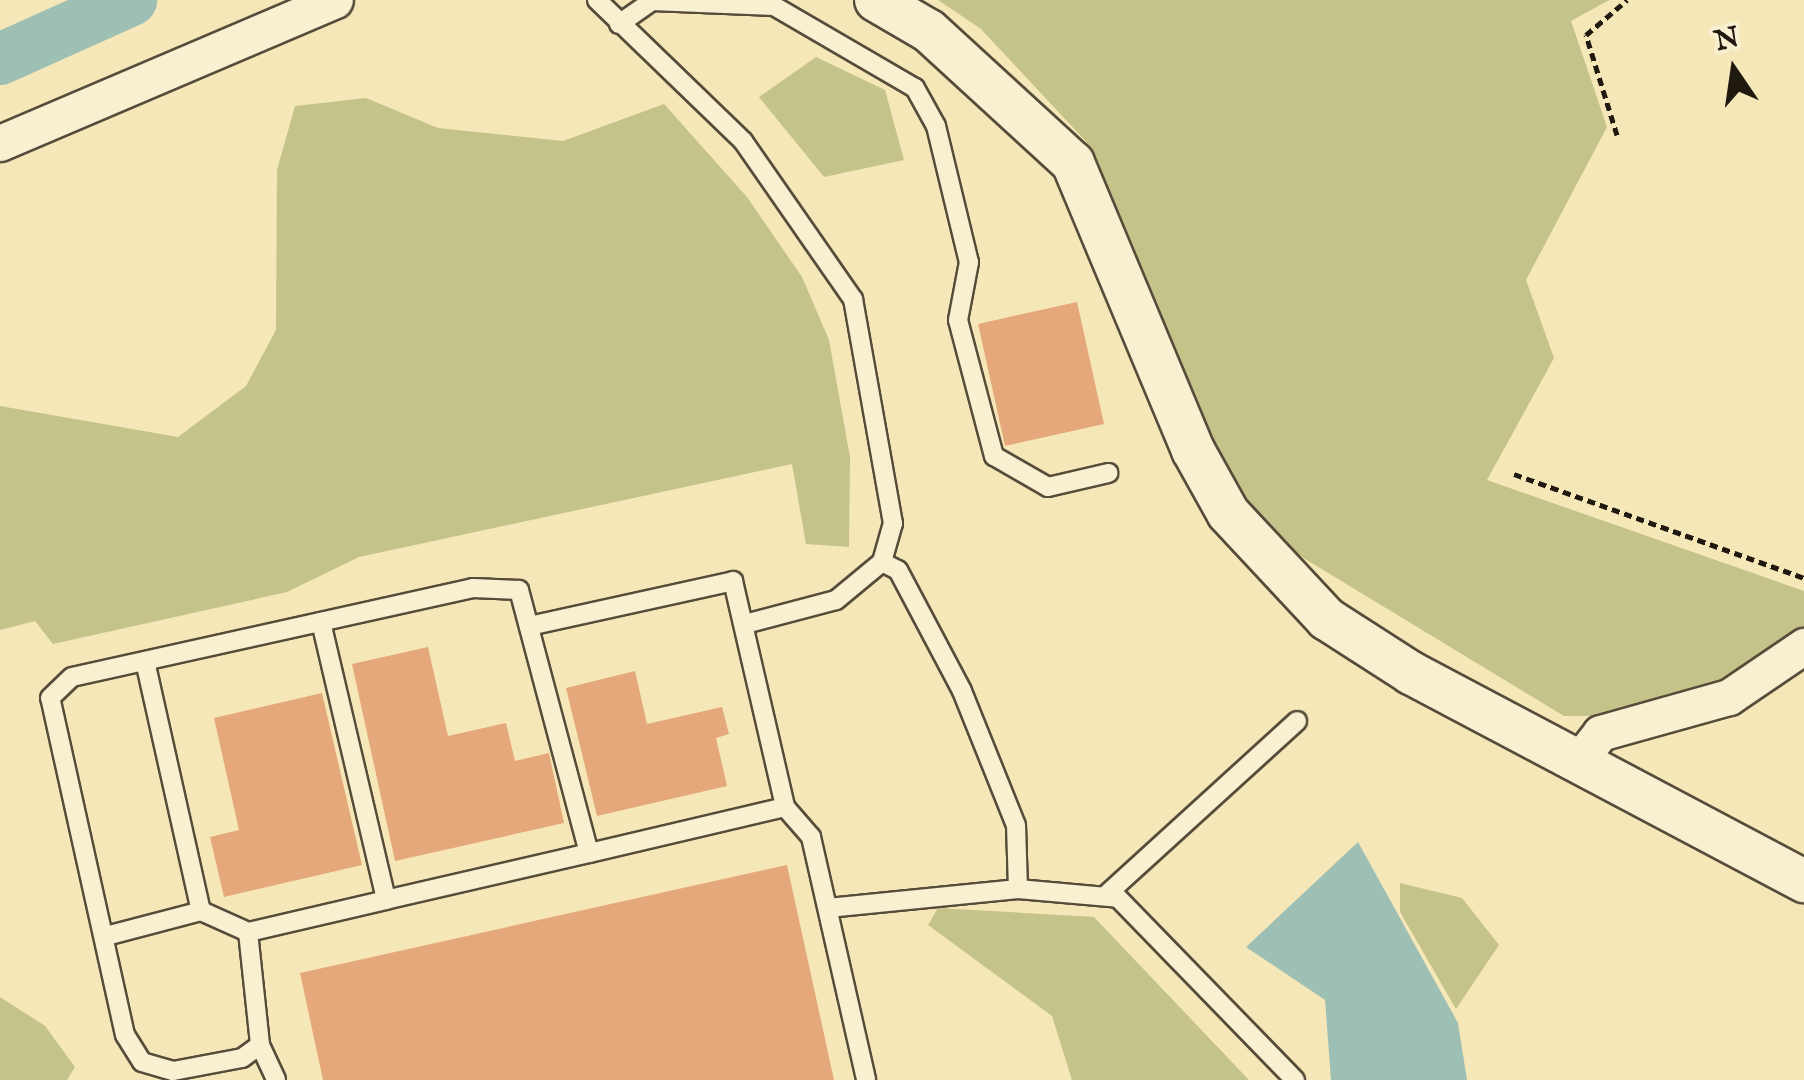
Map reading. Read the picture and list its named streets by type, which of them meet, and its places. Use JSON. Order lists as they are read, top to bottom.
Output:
{
  "north": "top"
}
